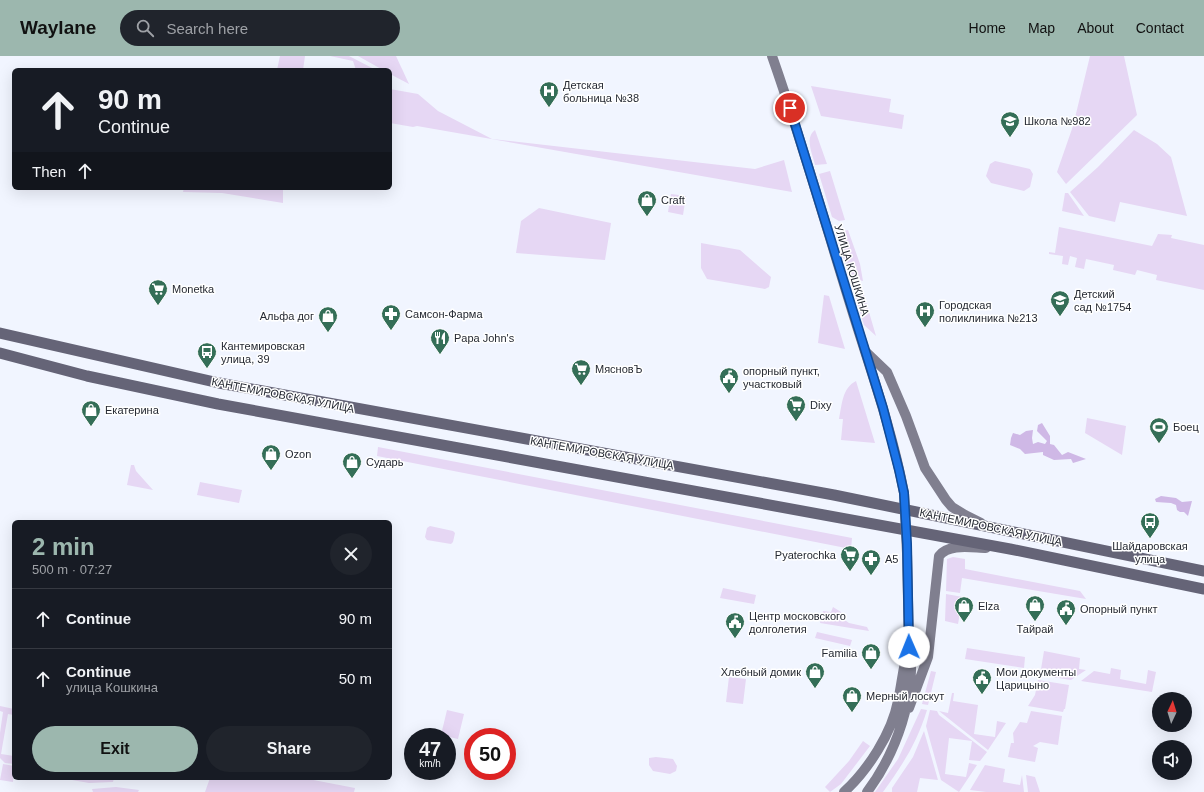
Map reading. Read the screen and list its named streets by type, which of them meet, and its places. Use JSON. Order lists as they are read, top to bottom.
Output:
{
  "streets": {
    "main road": ["УЛИЦА КОШКИНА", "КАНТЕМИРОВСКАЯ УЛИЦА"]
  },
  "places": {
    "hospital": ["Детская больница №38", "Городская поликлиника №213"],
    "school or university": ["Школа №982", "Детский сад №1754"],
    "shop": [
      "Craft",
      "Альфа дог",
      "Екатерина",
      "Ozon",
      "Сударь",
      "Тайрай",
      "Elza",
      "Familia",
      "Хлебный домик",
      "Мерный лоскут"
    ],
    "supermarket": [
      "Monetka",
      "МясновЪ",
      "Dixy",
      "Pyaterochka"
    ],
    "pharmacy": ["Самсон-Фарма", "A5"],
    "restaurant": ["Papa John's"],
    "bus stop": ["Кантемировская улица, 39", "Шайдаровская улица"],
    "public building": [
      "опорный пункт, участковый",
      "Опорный пункт",
      "Центр московского долголетия",
      "Мои документы Царицыно"
    ],
    "sports": ["Боец"]
  },
  "north": "top",
  "page": {
    "header": "Waylane",
    "search": "Search here",
    "nav": [
      "Home",
      "Map",
      "About",
      "Contact"
    ],
    "turn": ["90 m", "Continue"],
    "then": "Then",
    "heading": ["2 min", "500 m · 07:27"],
    "list": [
      {
        "name": "Continue",
        "value": "90 m"
      },
      {
        "name": "Continue",
        "note": "улица Кошкина",
        "value": "50 m"
      }
    ],
    "buttons": ["Exit", "Share"],
    "speed": "47 km/h",
    "limit": "50"
  }
}
